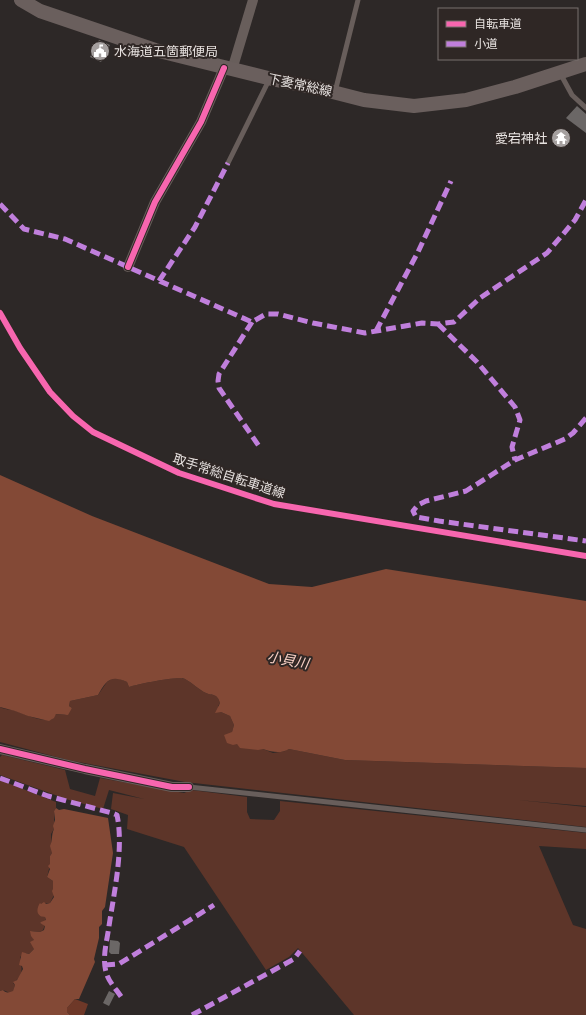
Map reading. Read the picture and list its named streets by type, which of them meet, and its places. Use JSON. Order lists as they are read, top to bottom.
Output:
{
  "streets": {
    "main road": ["下妻常総線"],
    "lane": ["取手常総自転車道線"]
  },
  "water": ["小貝川"],
  "places": {
    "public building": ["水海道五箇郵便局"],
    "temple": ["愛宕神社"]
  },
  "legend": ["自転車道", "小道"]
}
